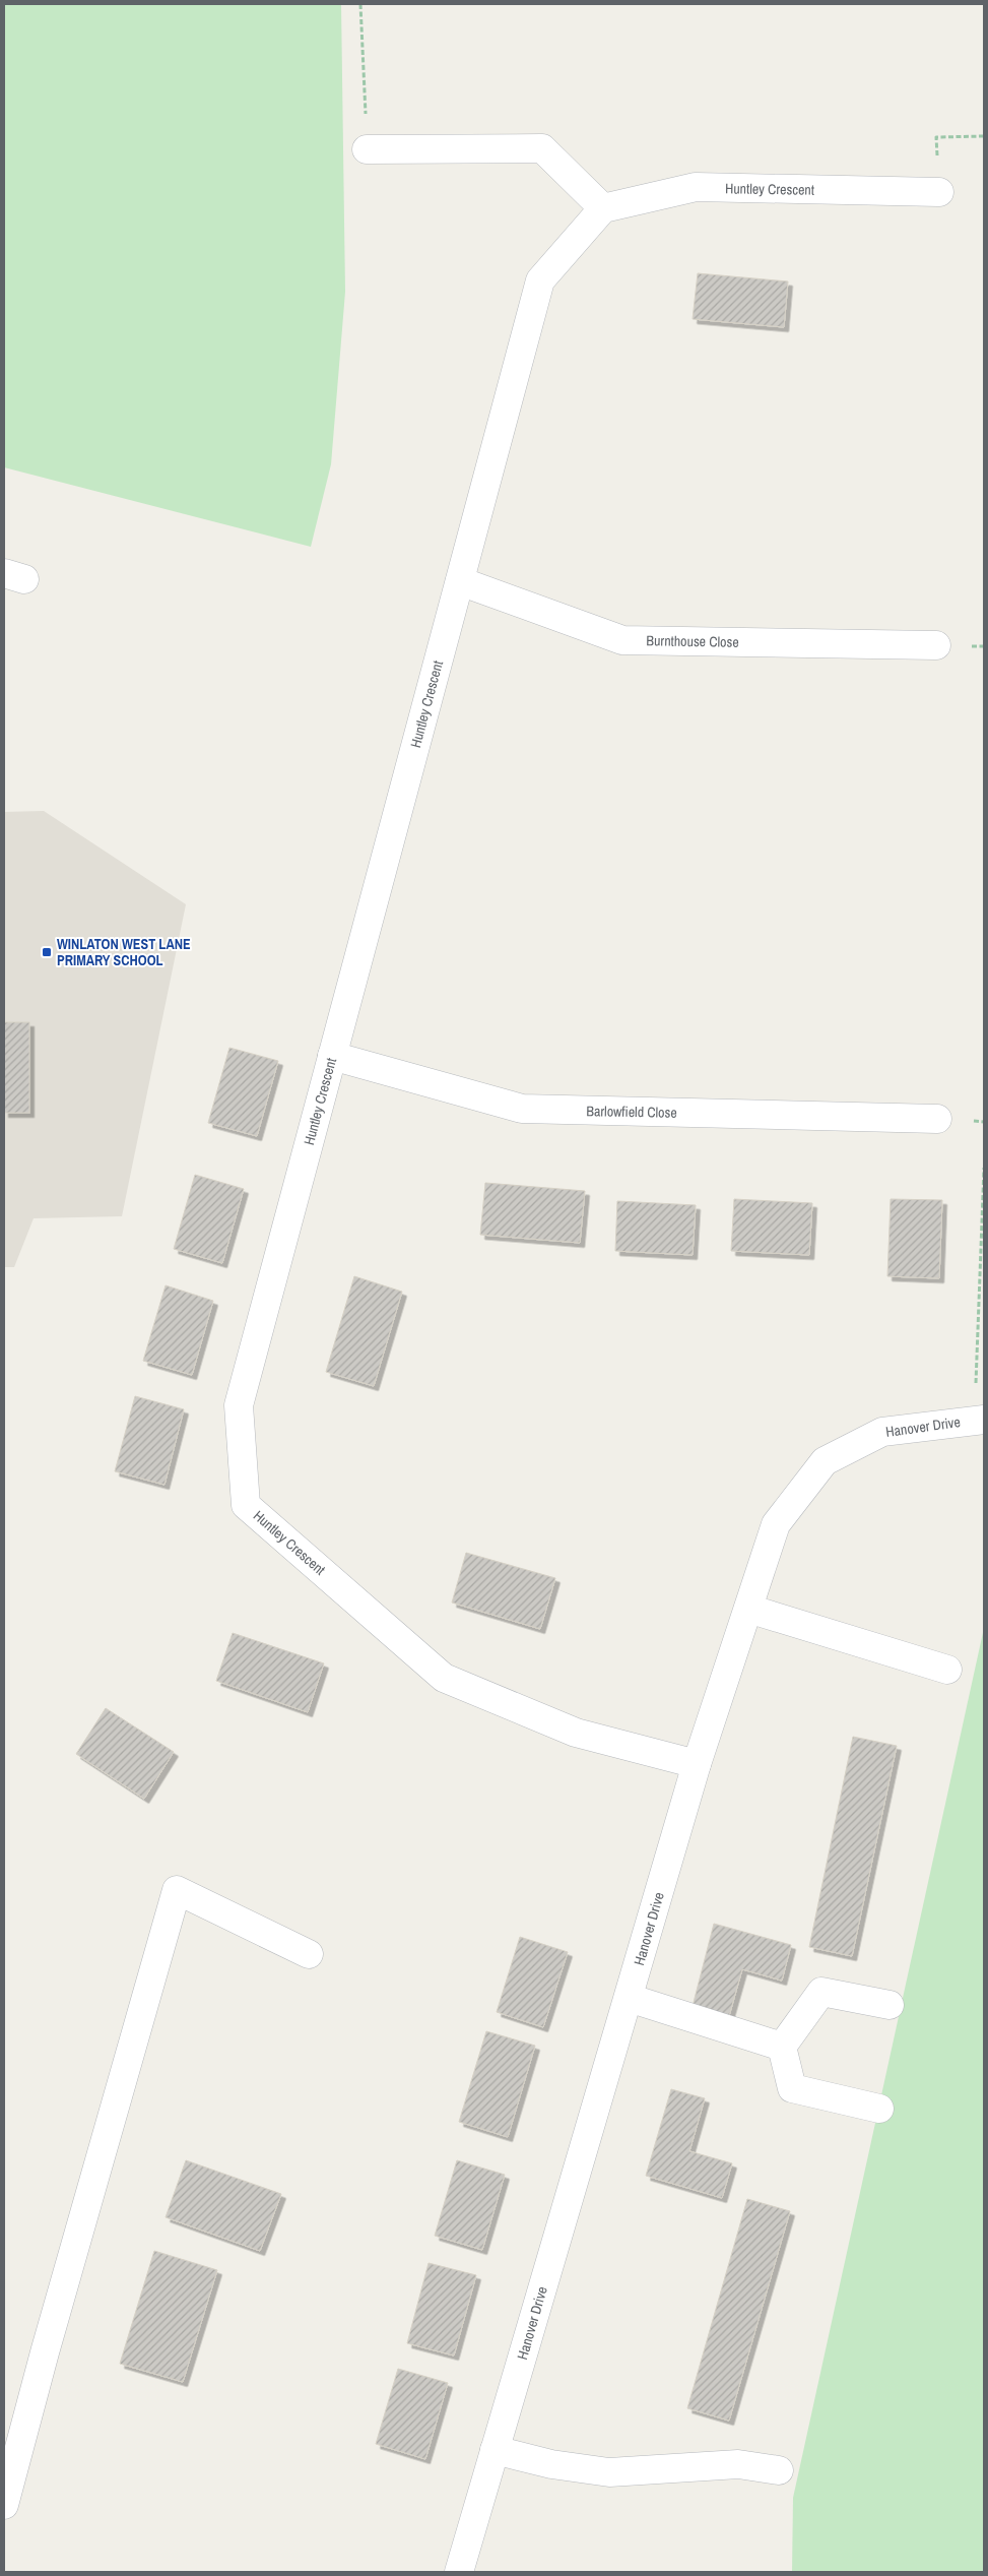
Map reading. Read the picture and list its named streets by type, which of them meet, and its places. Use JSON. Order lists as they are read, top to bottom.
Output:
{
  "streets": {
    "street": [
      "Huntley Crescent",
      "Burnthouse Close",
      "Barlowfield Close",
      "Hanover Drive"
    ]
  },
  "crossings": [
    ["Huntley Crescent", "Burnthouse Close"],
    ["Huntley Crescent", "Barlowfield Close"],
    ["Huntley Crescent", "Hanover Drive"]
  ],
  "places": {
    "transit": ["WINLATON WEST LANE PRIMARY SCHOOL"]
  }
}
